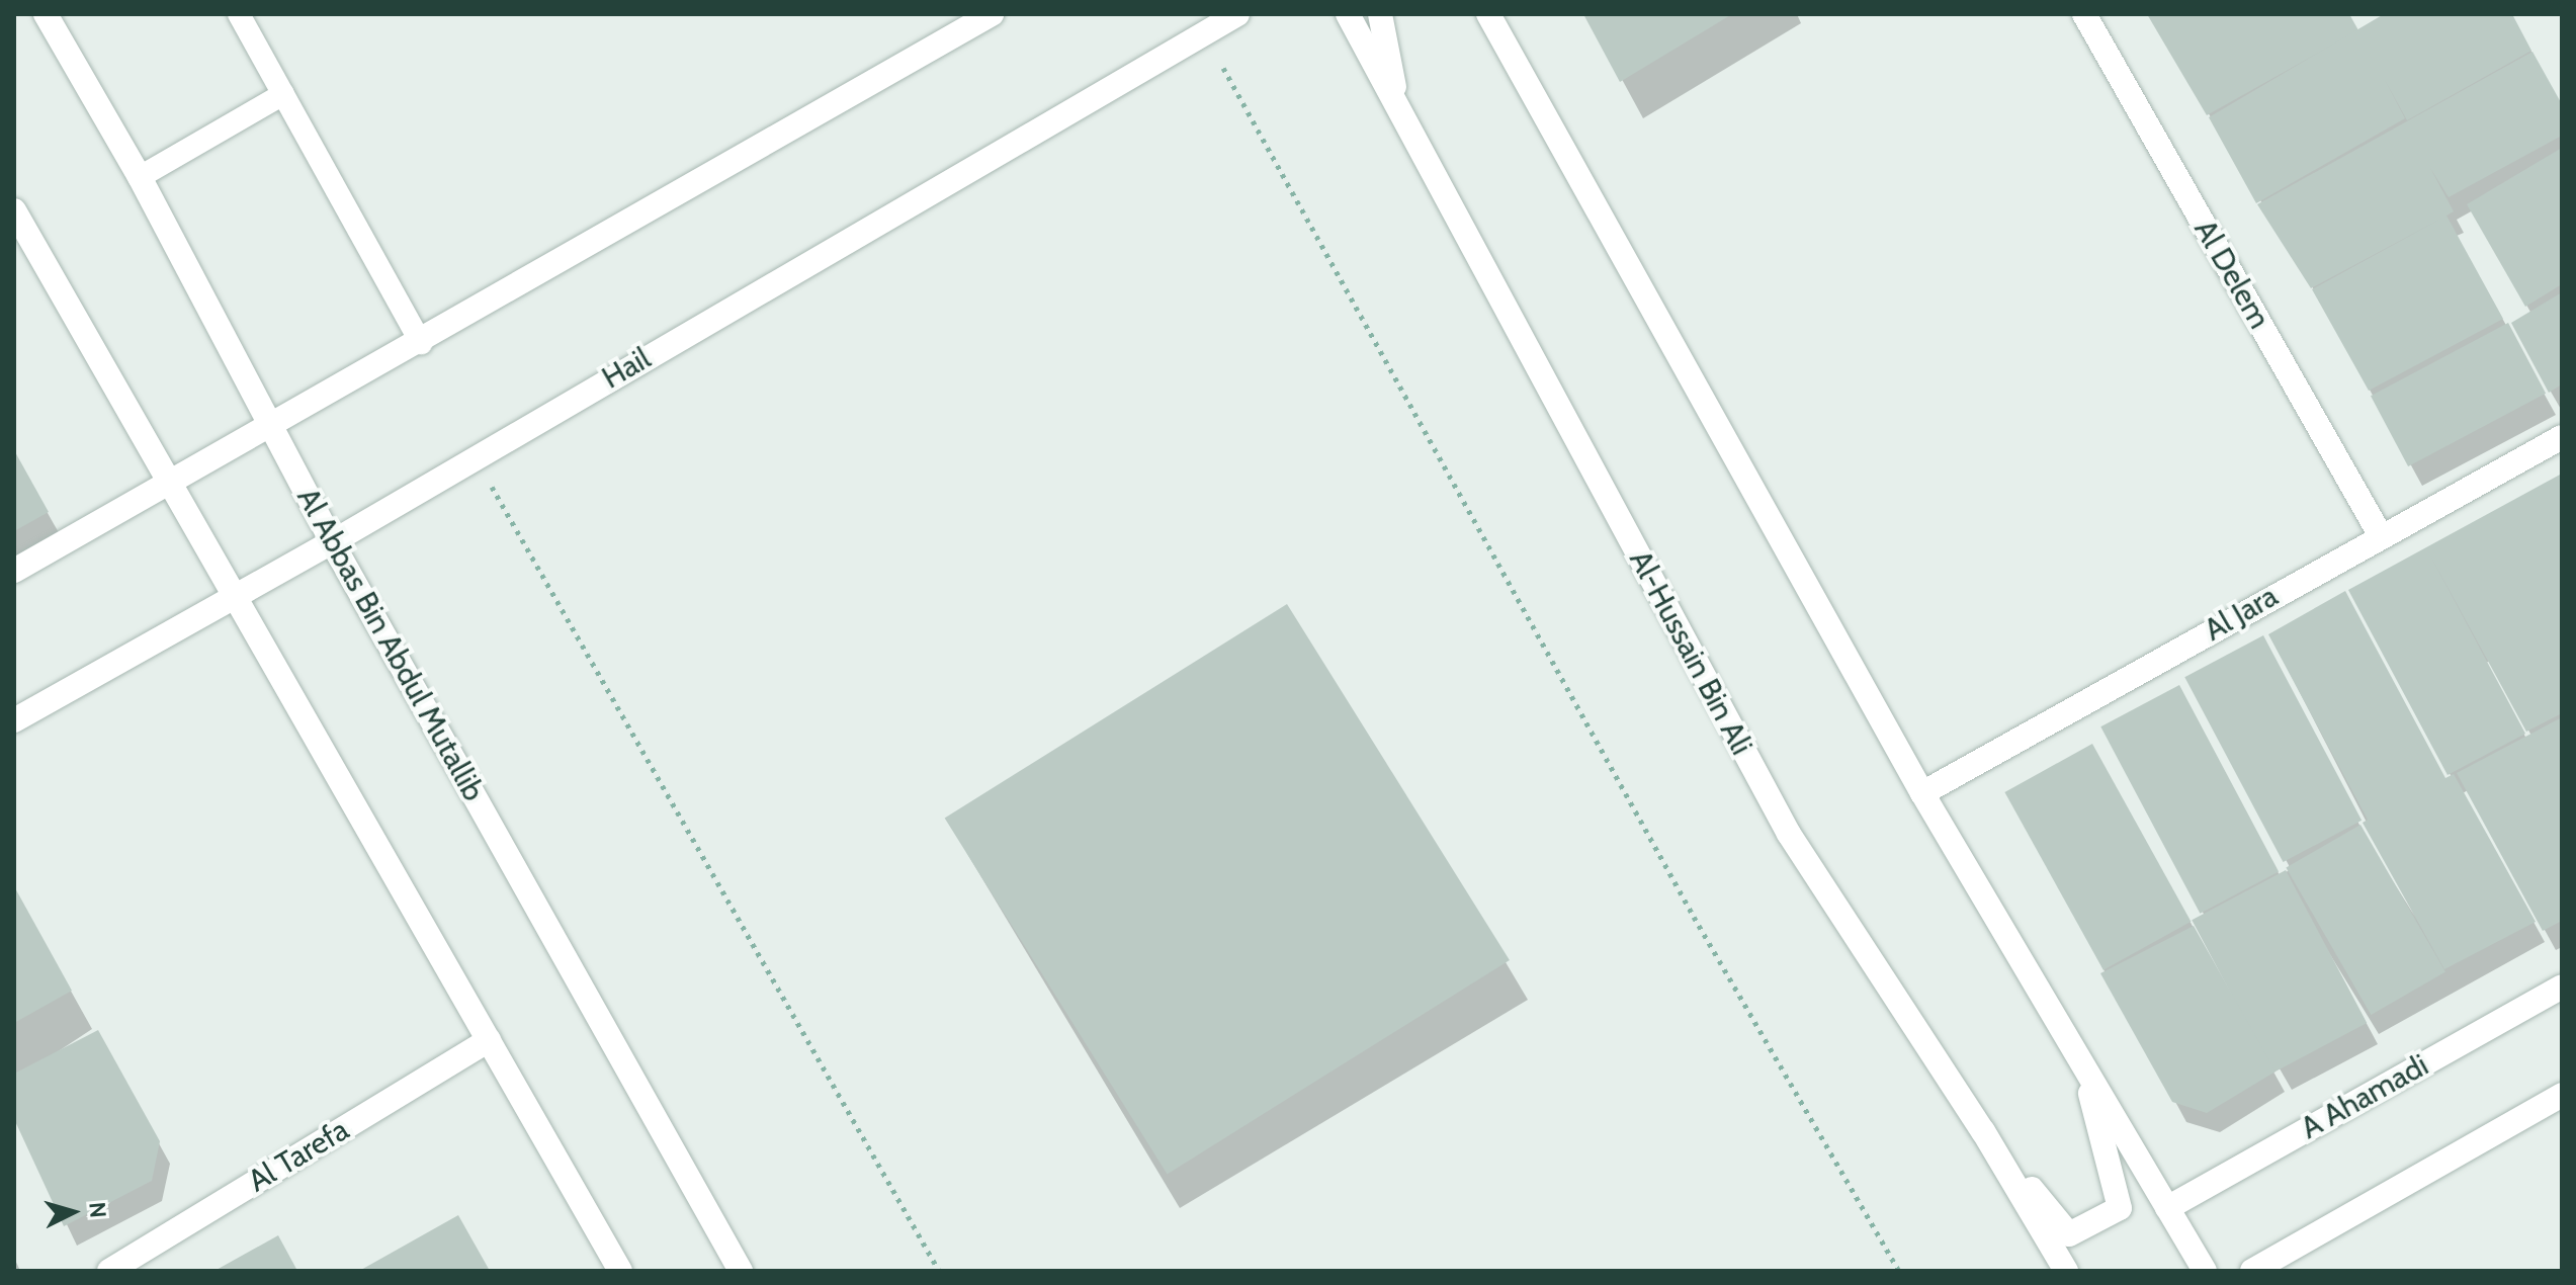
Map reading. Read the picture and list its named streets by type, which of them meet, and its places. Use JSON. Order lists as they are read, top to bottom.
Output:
{
  "streets": {
    "street": [
      "Al Delem",
      "Hail",
      "Al Jara",
      "Al Abbas Bin Abdul Mutallib",
      "Al-Hussain Bin Ali",
      "A Ahamadi",
      "Al Tarefa"
    ]
  },
  "crossings": [
    ["Al Delem", "Al Jara"],
    ["Hail", "Al Abbas Bin Abdul Mutallib"]
  ],
  "north": "right"
}
